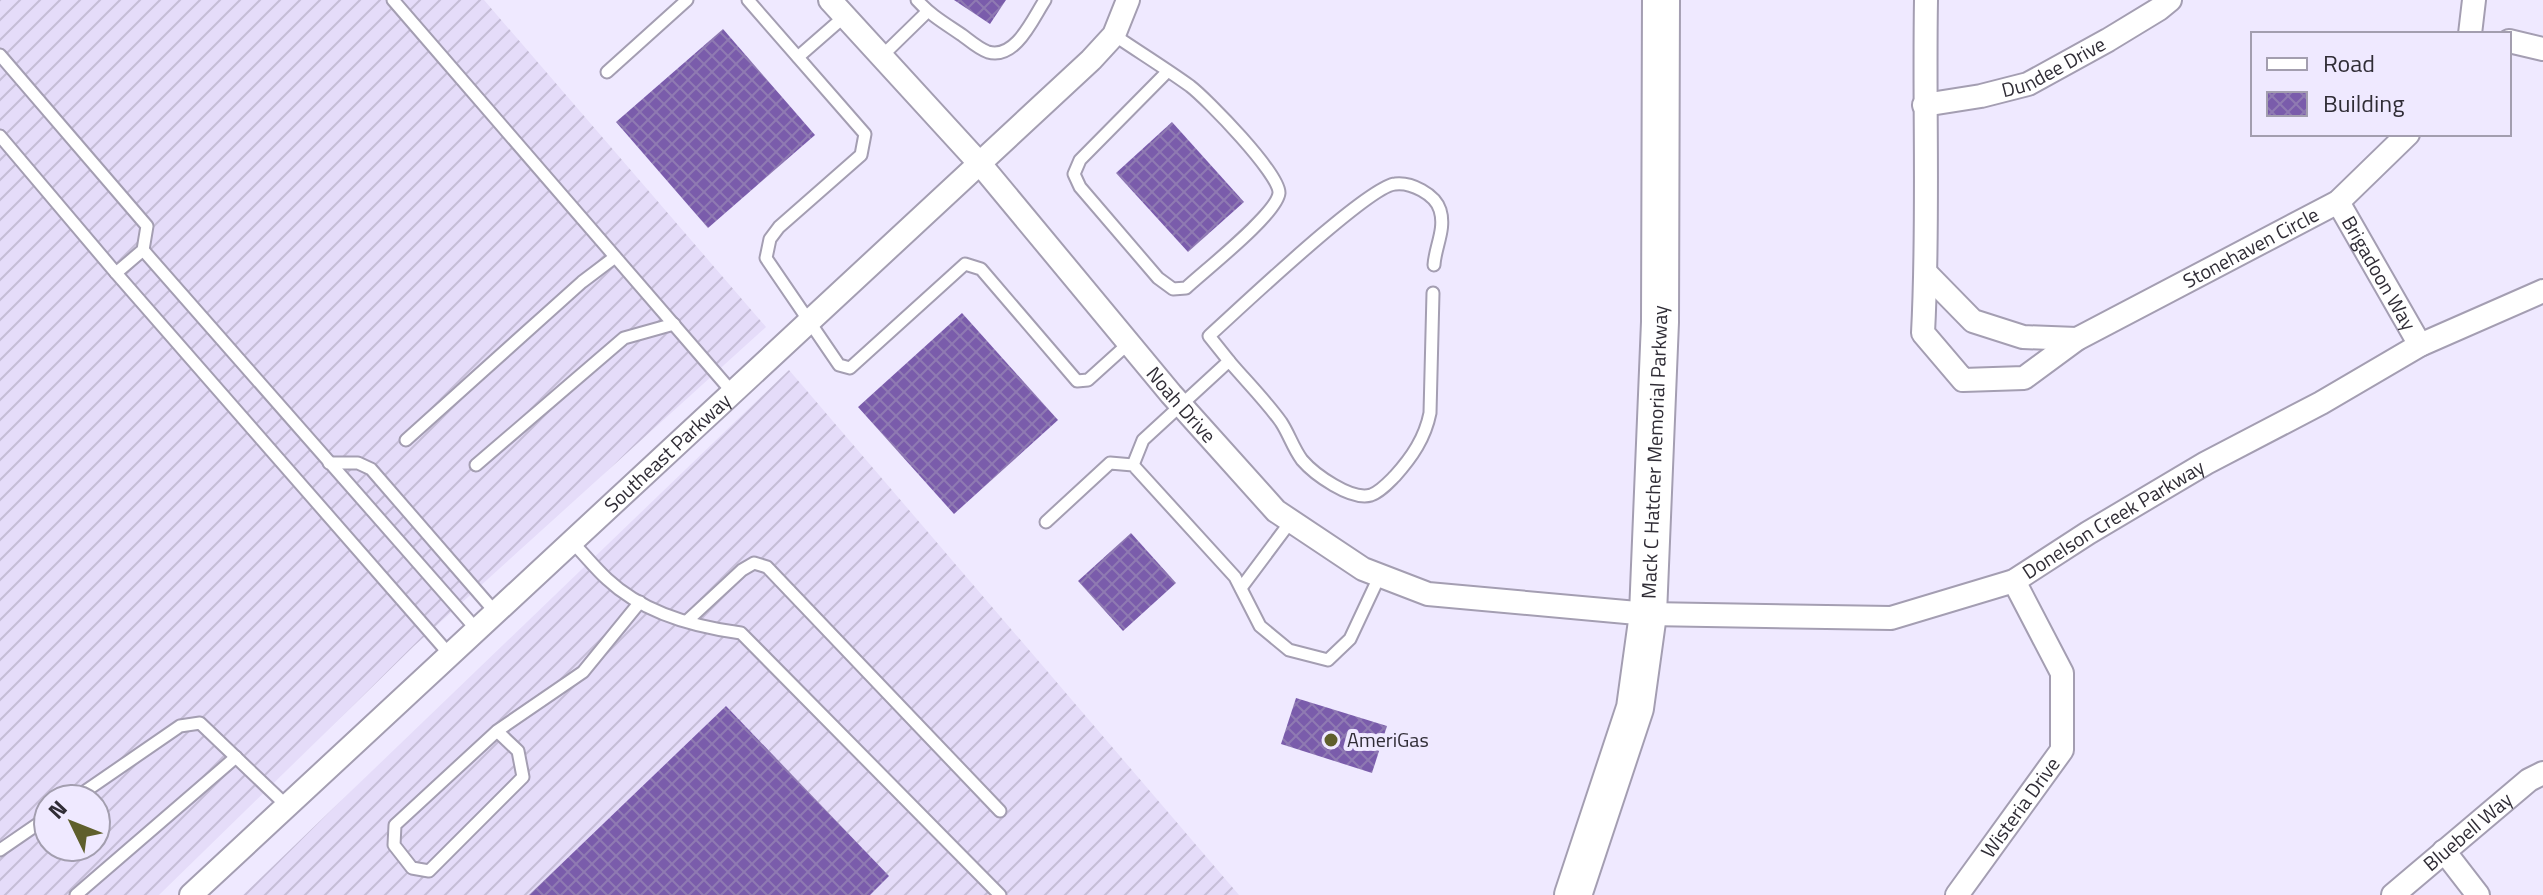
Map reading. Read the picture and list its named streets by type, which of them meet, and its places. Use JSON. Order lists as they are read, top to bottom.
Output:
{
  "streets": {
    "main road": ["Mack C Hatcher Memorial Parkway"],
    "street": [
      "Dundee Drive",
      "Stonehaven Circle",
      "Brigadoon Way",
      "Noah Drive",
      "Southeast Parkway",
      "Donelson Creek Parkway",
      "Wisteria Drive",
      "Bluebell Way"
    ]
  },
  "crossings": [
    ["Dundee Drive", "Stonehaven Circle"],
    ["Stonehaven Circle", "Brigadoon Way"],
    ["Brigadoon Way", "Donelson Creek Parkway"],
    ["Noah Drive", "Mack C Hatcher Memorial Parkway"],
    ["Noah Drive", "Southeast Parkway"],
    ["Noah Drive", "Donelson Creek Parkway"],
    ["Mack C Hatcher Memorial Parkway", "Donelson Creek Parkway"],
    ["Donelson Creek Parkway", "Wisteria Drive"]
  ],
  "places": ["AmeriGas"],
  "legend": ["Road", "Building"],
  "north": "top left"
}
